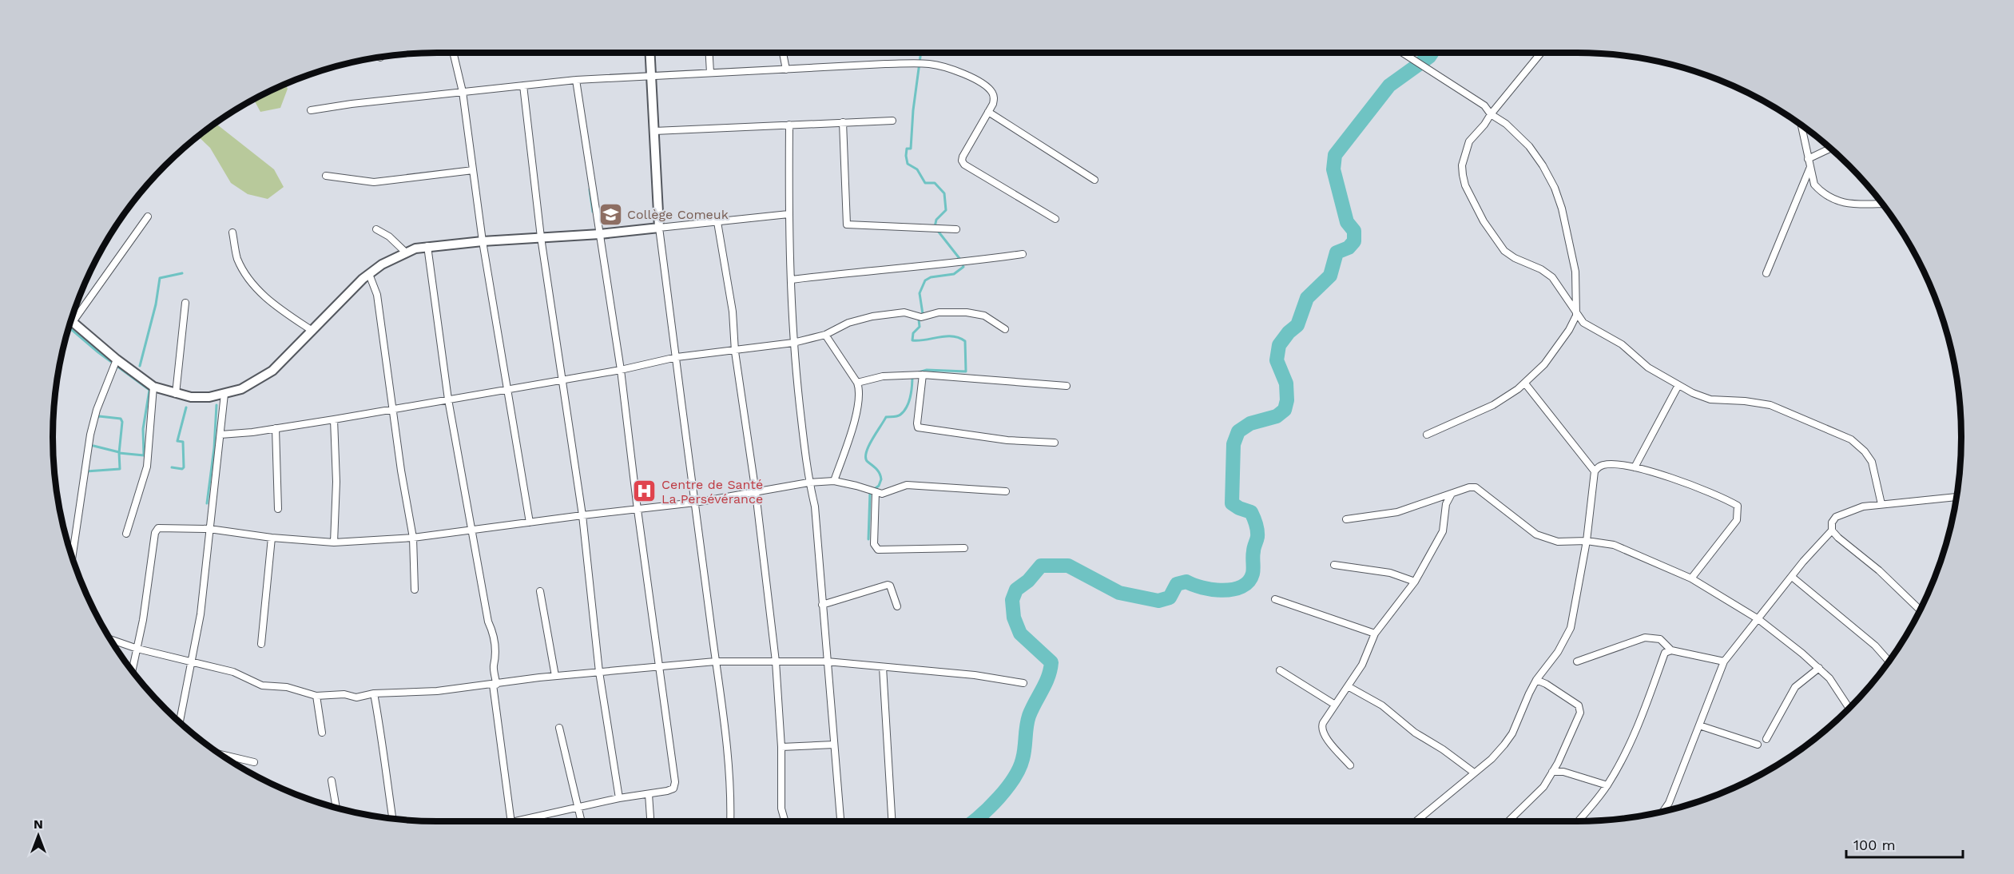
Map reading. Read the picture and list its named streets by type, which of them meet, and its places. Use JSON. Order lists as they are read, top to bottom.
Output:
{
  "places": {
    "school or university": ["Collège Comeuk"],
    "hospital": ["Centre de Santé La Persévérance"]
  },
  "scale_bar": "100 m",
  "north": "top"
}
